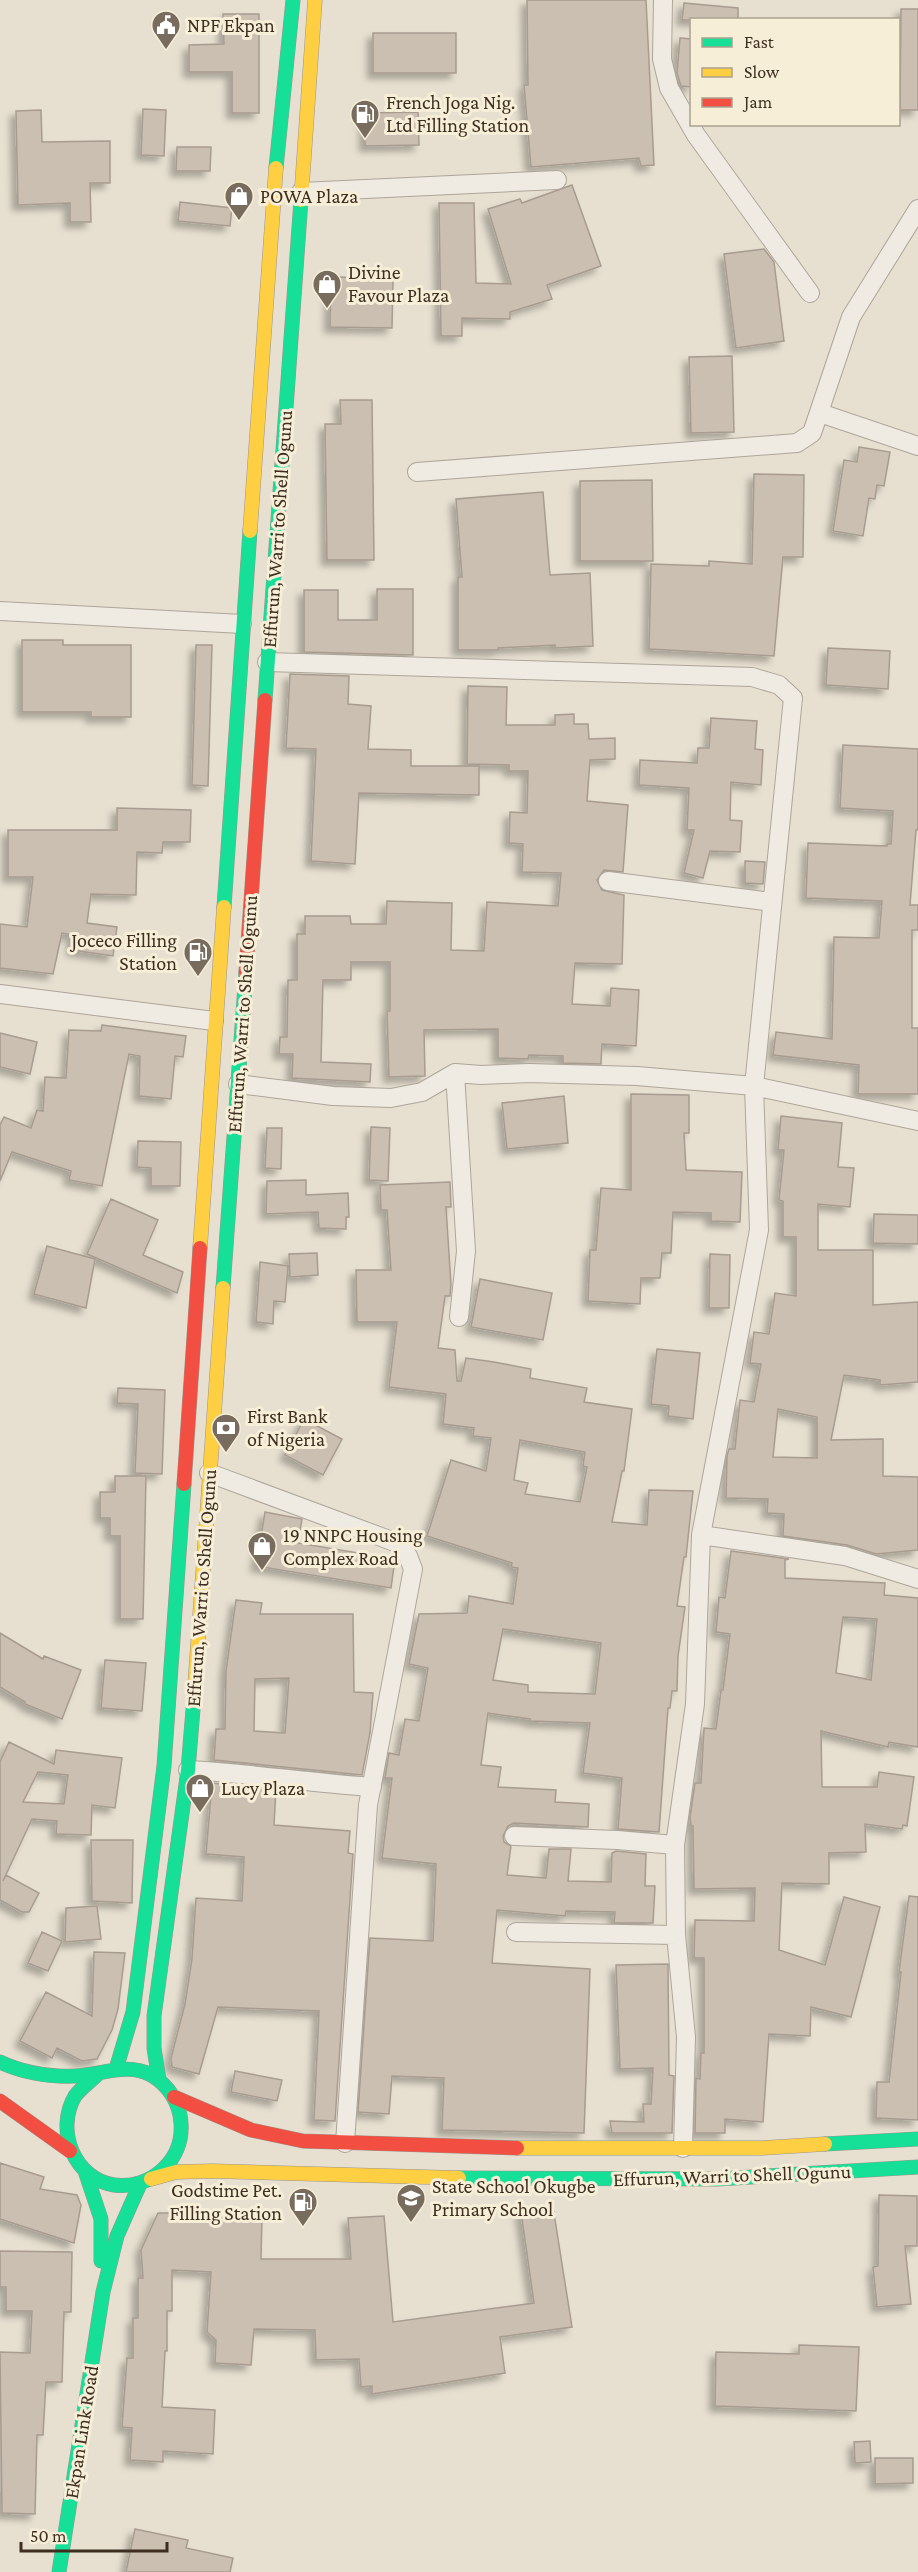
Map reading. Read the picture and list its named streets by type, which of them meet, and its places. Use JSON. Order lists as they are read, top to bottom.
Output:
{
  "streets": {
    "street": ["Effurun, Warri to Shell Ogunu", "Ekpan Link Road"]
  },
  "places": {
    "public building": ["NPF Ekpan"],
    "fuel station": ["French Joga Nig. Ltd Filling Station", "Joceco Filling Station", "Godstime Pet. Filling Station"],
    "shop": [
      "POWA Plaza",
      "Divine Favour Plaza",
      "19 NNPC Housing Complex Road",
      "Lucy Plaza"
    ],
    "bank": ["First Bank of Nigeria"],
    "school or university": ["State School Okugbe Primary School"]
  },
  "legend": ["Fast", "Slow", "Jam"],
  "scale_bar": "50 m"
}
